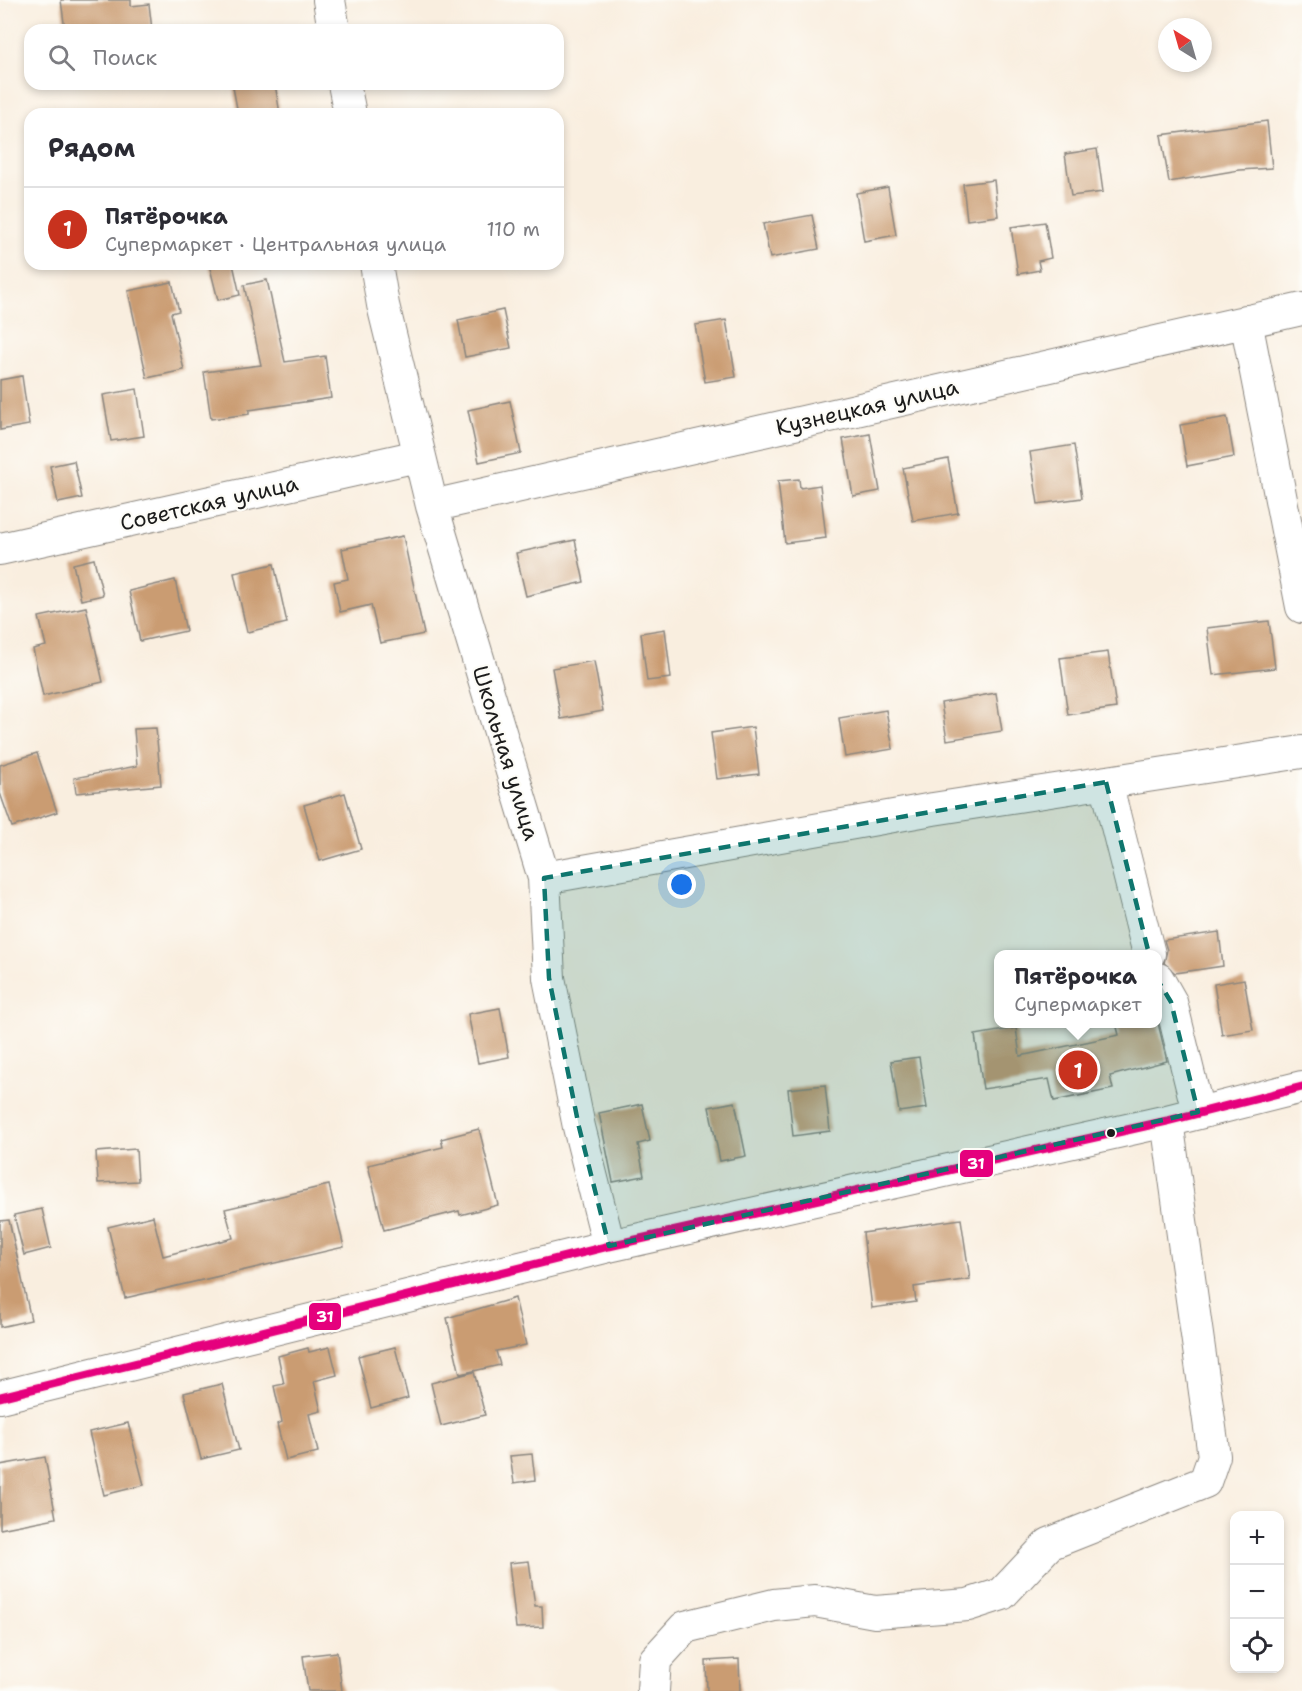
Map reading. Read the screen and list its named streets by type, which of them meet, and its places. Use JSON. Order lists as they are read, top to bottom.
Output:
{
  "streets": {
    "street": ["Кузнецкая улица", "Советская улица", "Школьная улица"]
  },
  "crossings": [
    ["Кузнецкая улица", "Школьная улица"],
    ["Советская улица", "Школьная улица"]
  ],
  "lines": ["transit line 31"],
  "north": "top left",
  "page": {
    "search": "Поиск",
    "heading": "Рядом",
    "list": [
      {
        "mark": "1",
        "name": "Пятёрочка",
        "note": "Супермаркет · Центральная улица",
        "value": "110 m"
      }
    ],
    "popup": ["Пятёрочка", "Супермаркет"],
    "pins": "1",
    "map_buttons": ["+", "−"]
  }
}
